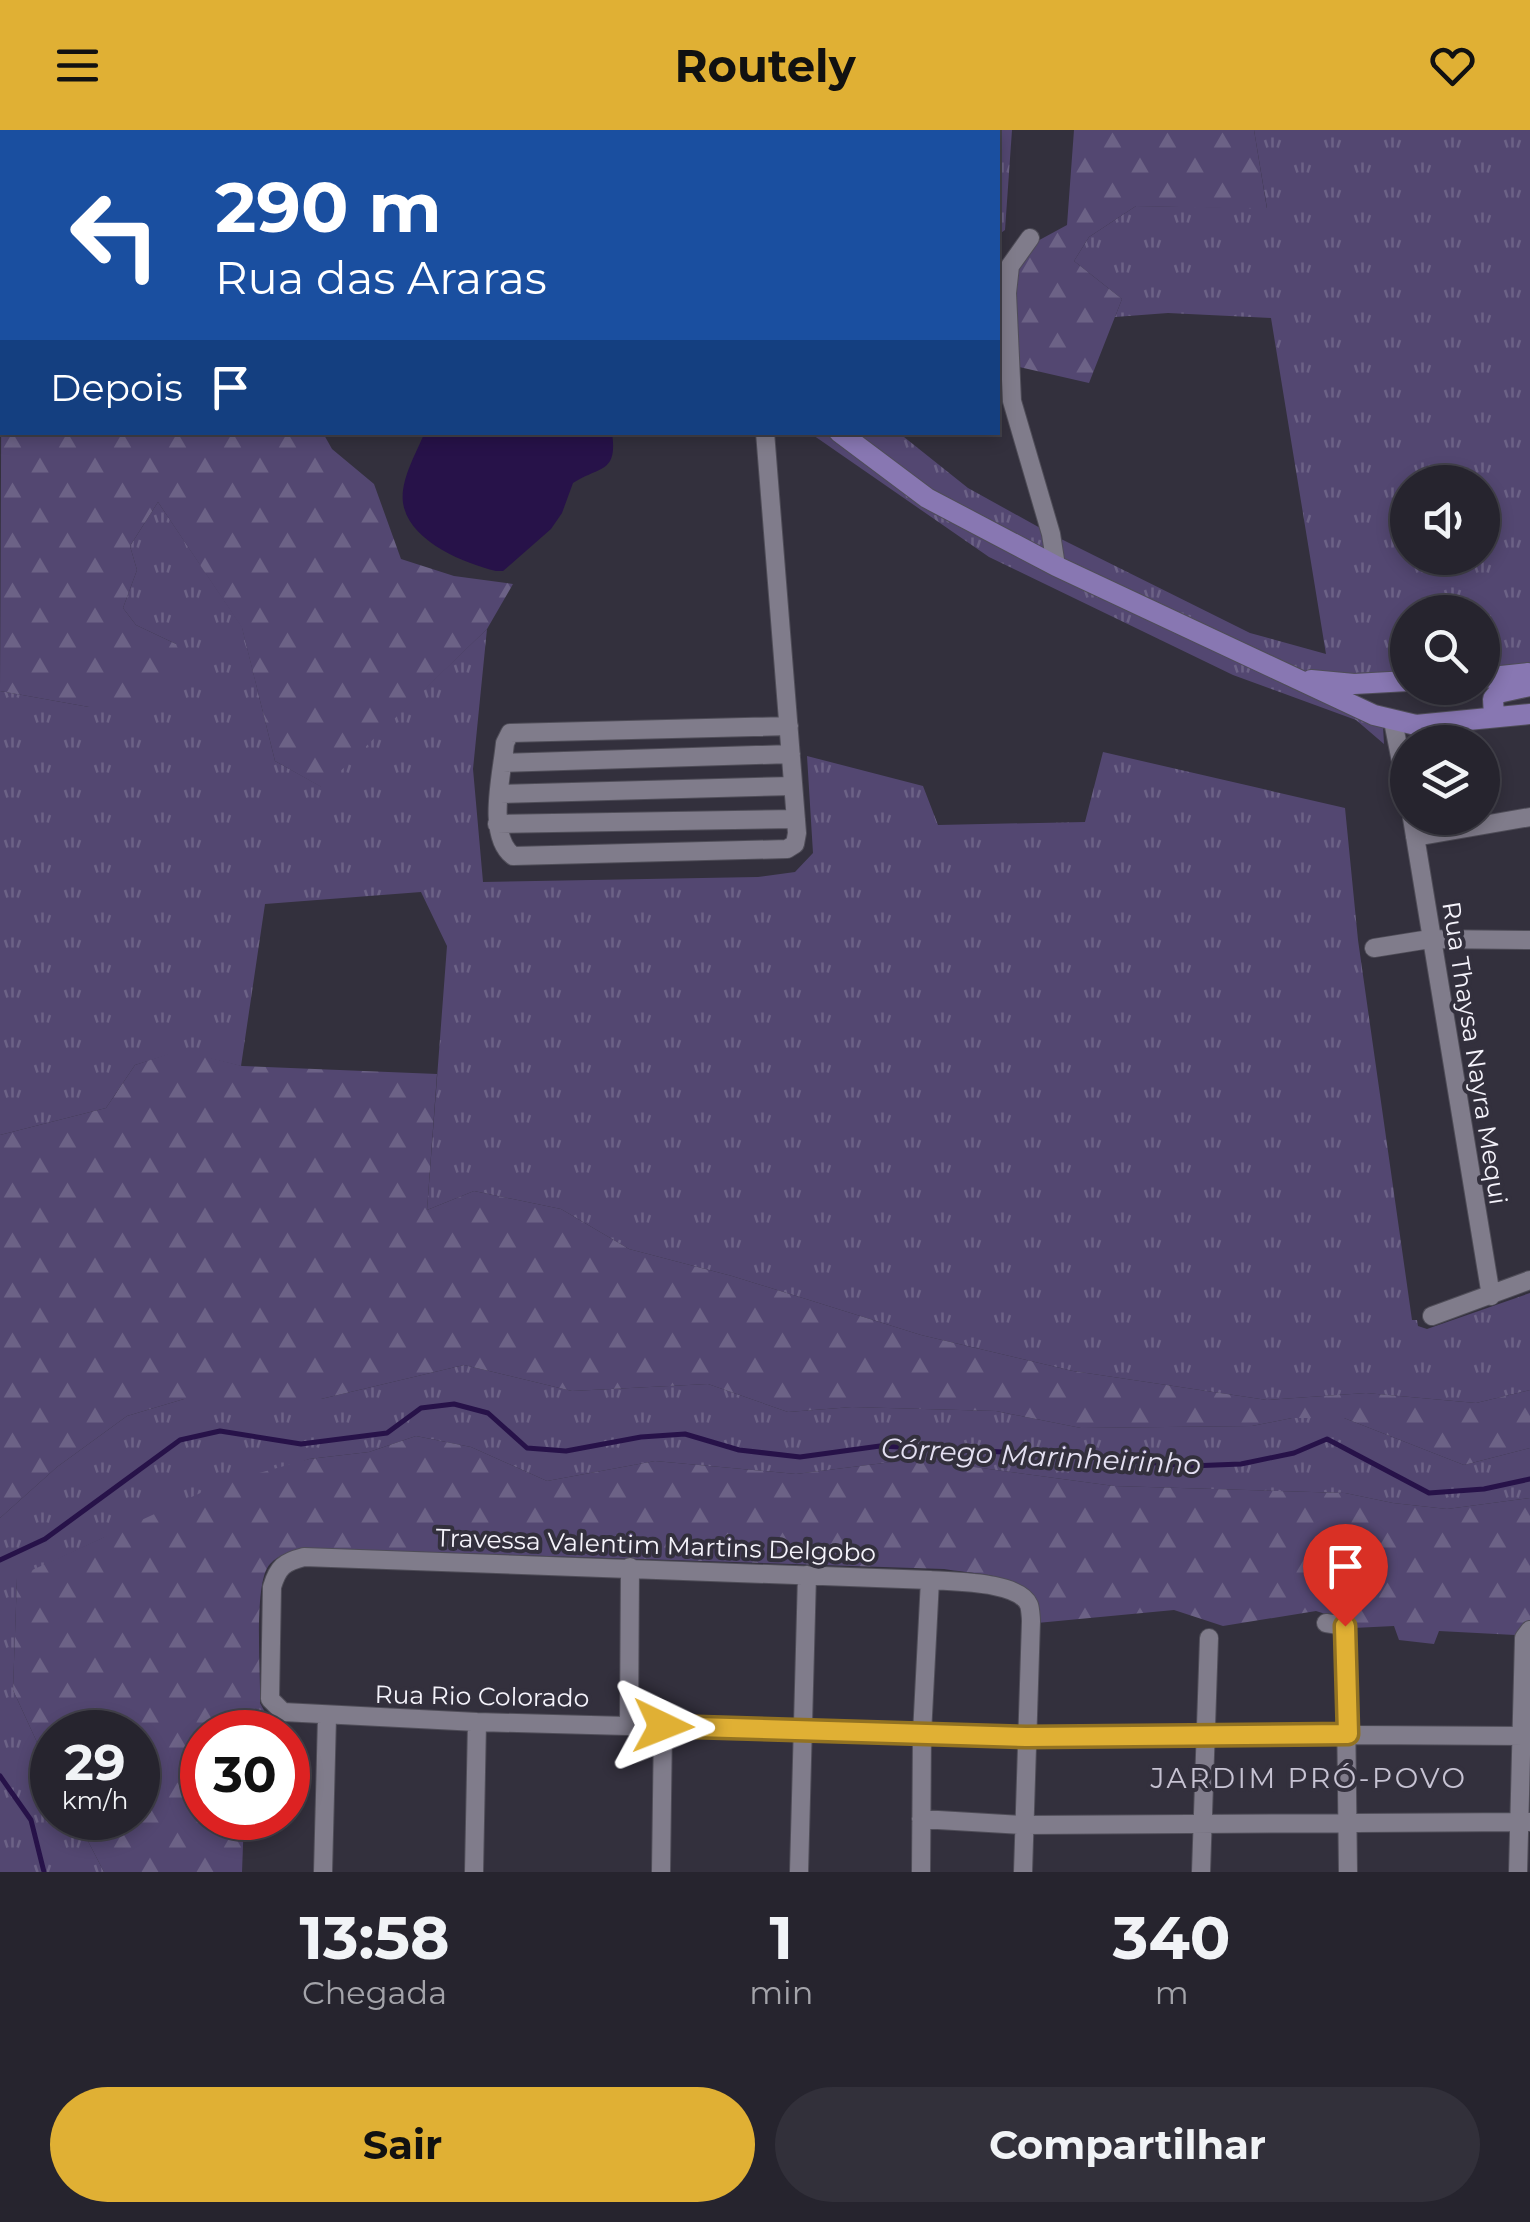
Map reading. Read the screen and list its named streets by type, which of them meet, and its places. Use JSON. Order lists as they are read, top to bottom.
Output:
{
  "streets": {
    "street": ["Rua Thaysa Nayra Mequi", "Travessa Valentim Martins Delgobo", "Rua Rio Colorado"]
  },
  "crossings": [
    ["Travessa Valentim Martins Delgobo", "Rua Rio Colorado"]
  ],
  "districts": ["JARDIM PRÓ-POVO"],
  "water": ["Córrego Marinheirinho"],
  "page": {
    "header": "Routely",
    "turn": ["290 m", "Rua das Araras"],
    "then": "Depois",
    "speed": "29 km/h",
    "limit": "30",
    "eta": [
      "13:58",
      "Chegada",
      "1",
      "min",
      "340",
      "m"
    ],
    "buttons": ["Sair", "Compartilhar"]
  }
}
